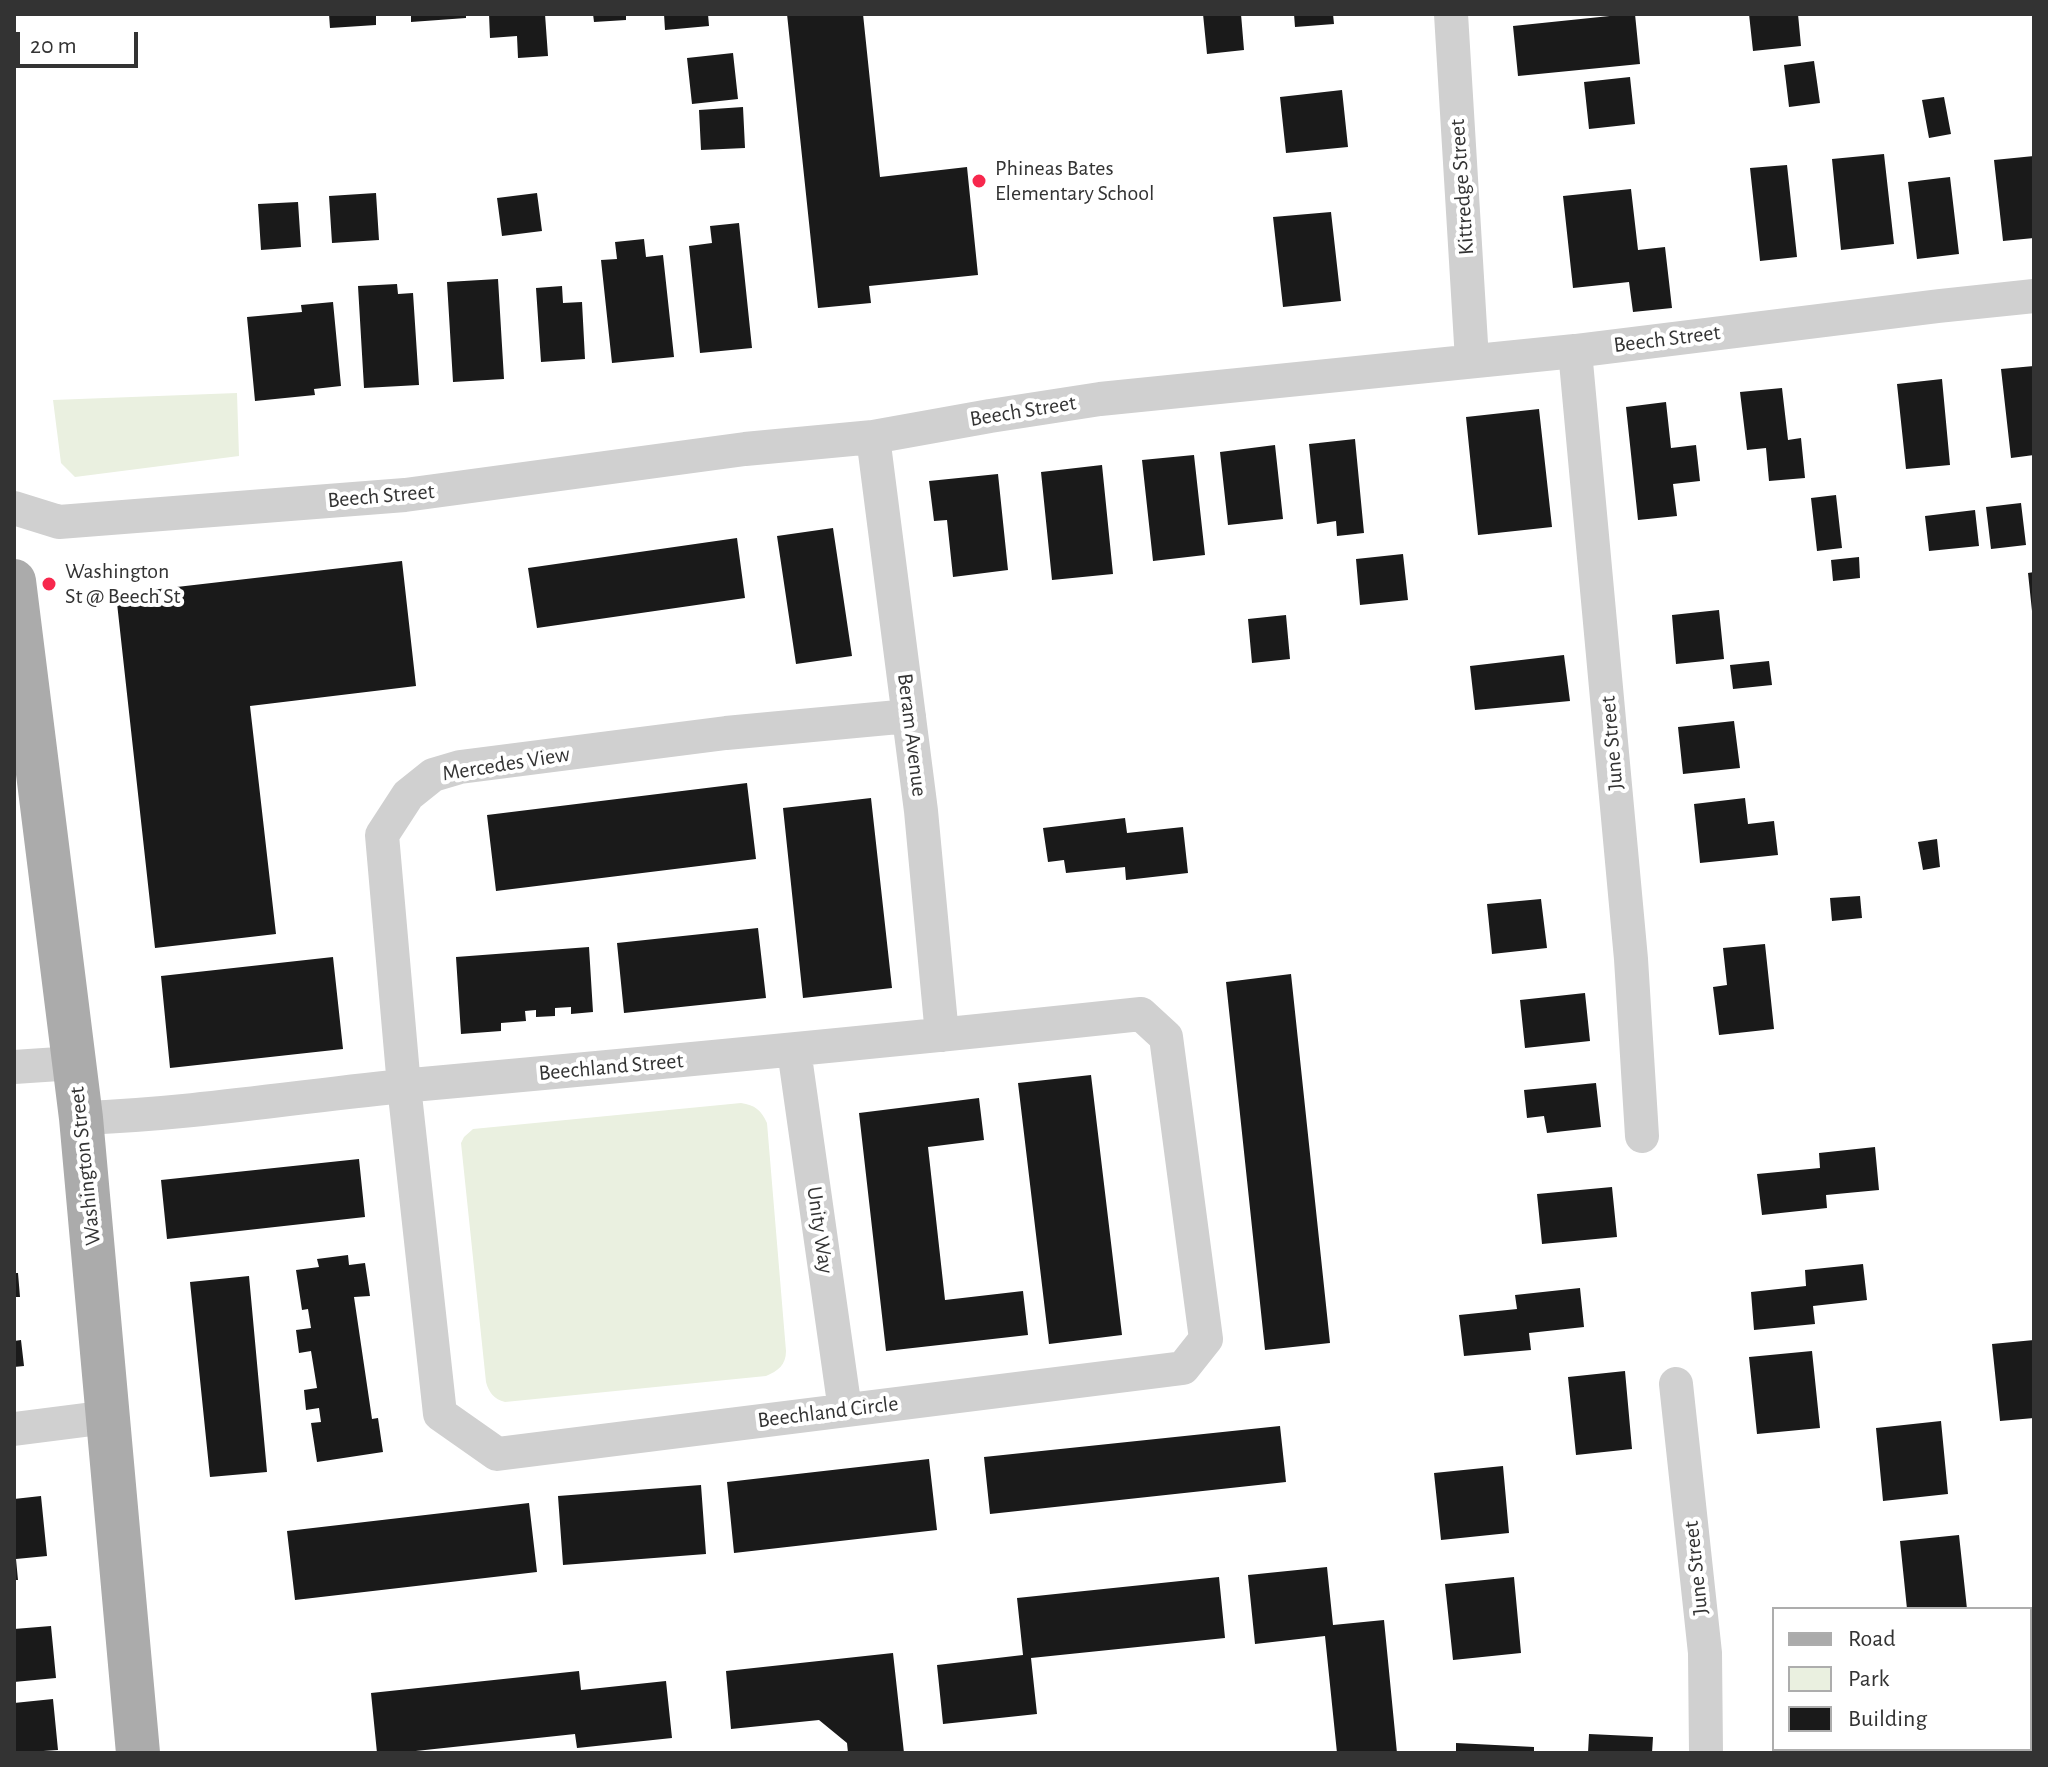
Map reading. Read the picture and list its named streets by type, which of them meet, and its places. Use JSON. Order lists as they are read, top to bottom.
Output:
{
  "streets": {
    "main road": ["Washington Street"],
    "street": [
      "Kittredge Street",
      "Beech Street",
      "Beram Avenue",
      "June Street",
      "Mercedes View",
      "Beechland Street",
      "Unity Way",
      "Beechland Circle"
    ]
  },
  "crossings": [
    ["Kittredge Street", "Beech Street"],
    ["Beech Street", "Beram Avenue"],
    ["Beech Street", "June Street"],
    ["Beram Avenue", "Mercedes View"],
    ["Beram Avenue", "Beechland Street"],
    ["Mercedes View", "Beechland Street"],
    ["Mercedes View", "Beechland Circle"],
    ["Beechland Street", "Washington Street"],
    ["Beechland Street", "Unity Way"],
    ["Beechland Street", "Beechland Circle"],
    ["Unity Way", "Beechland Circle"]
  ],
  "places": ["Phineas Bates Elementary School", "Washington St @ Beech St"],
  "legend": ["Road", "Park", "Building"],
  "scale_bar": "20 m"
}
